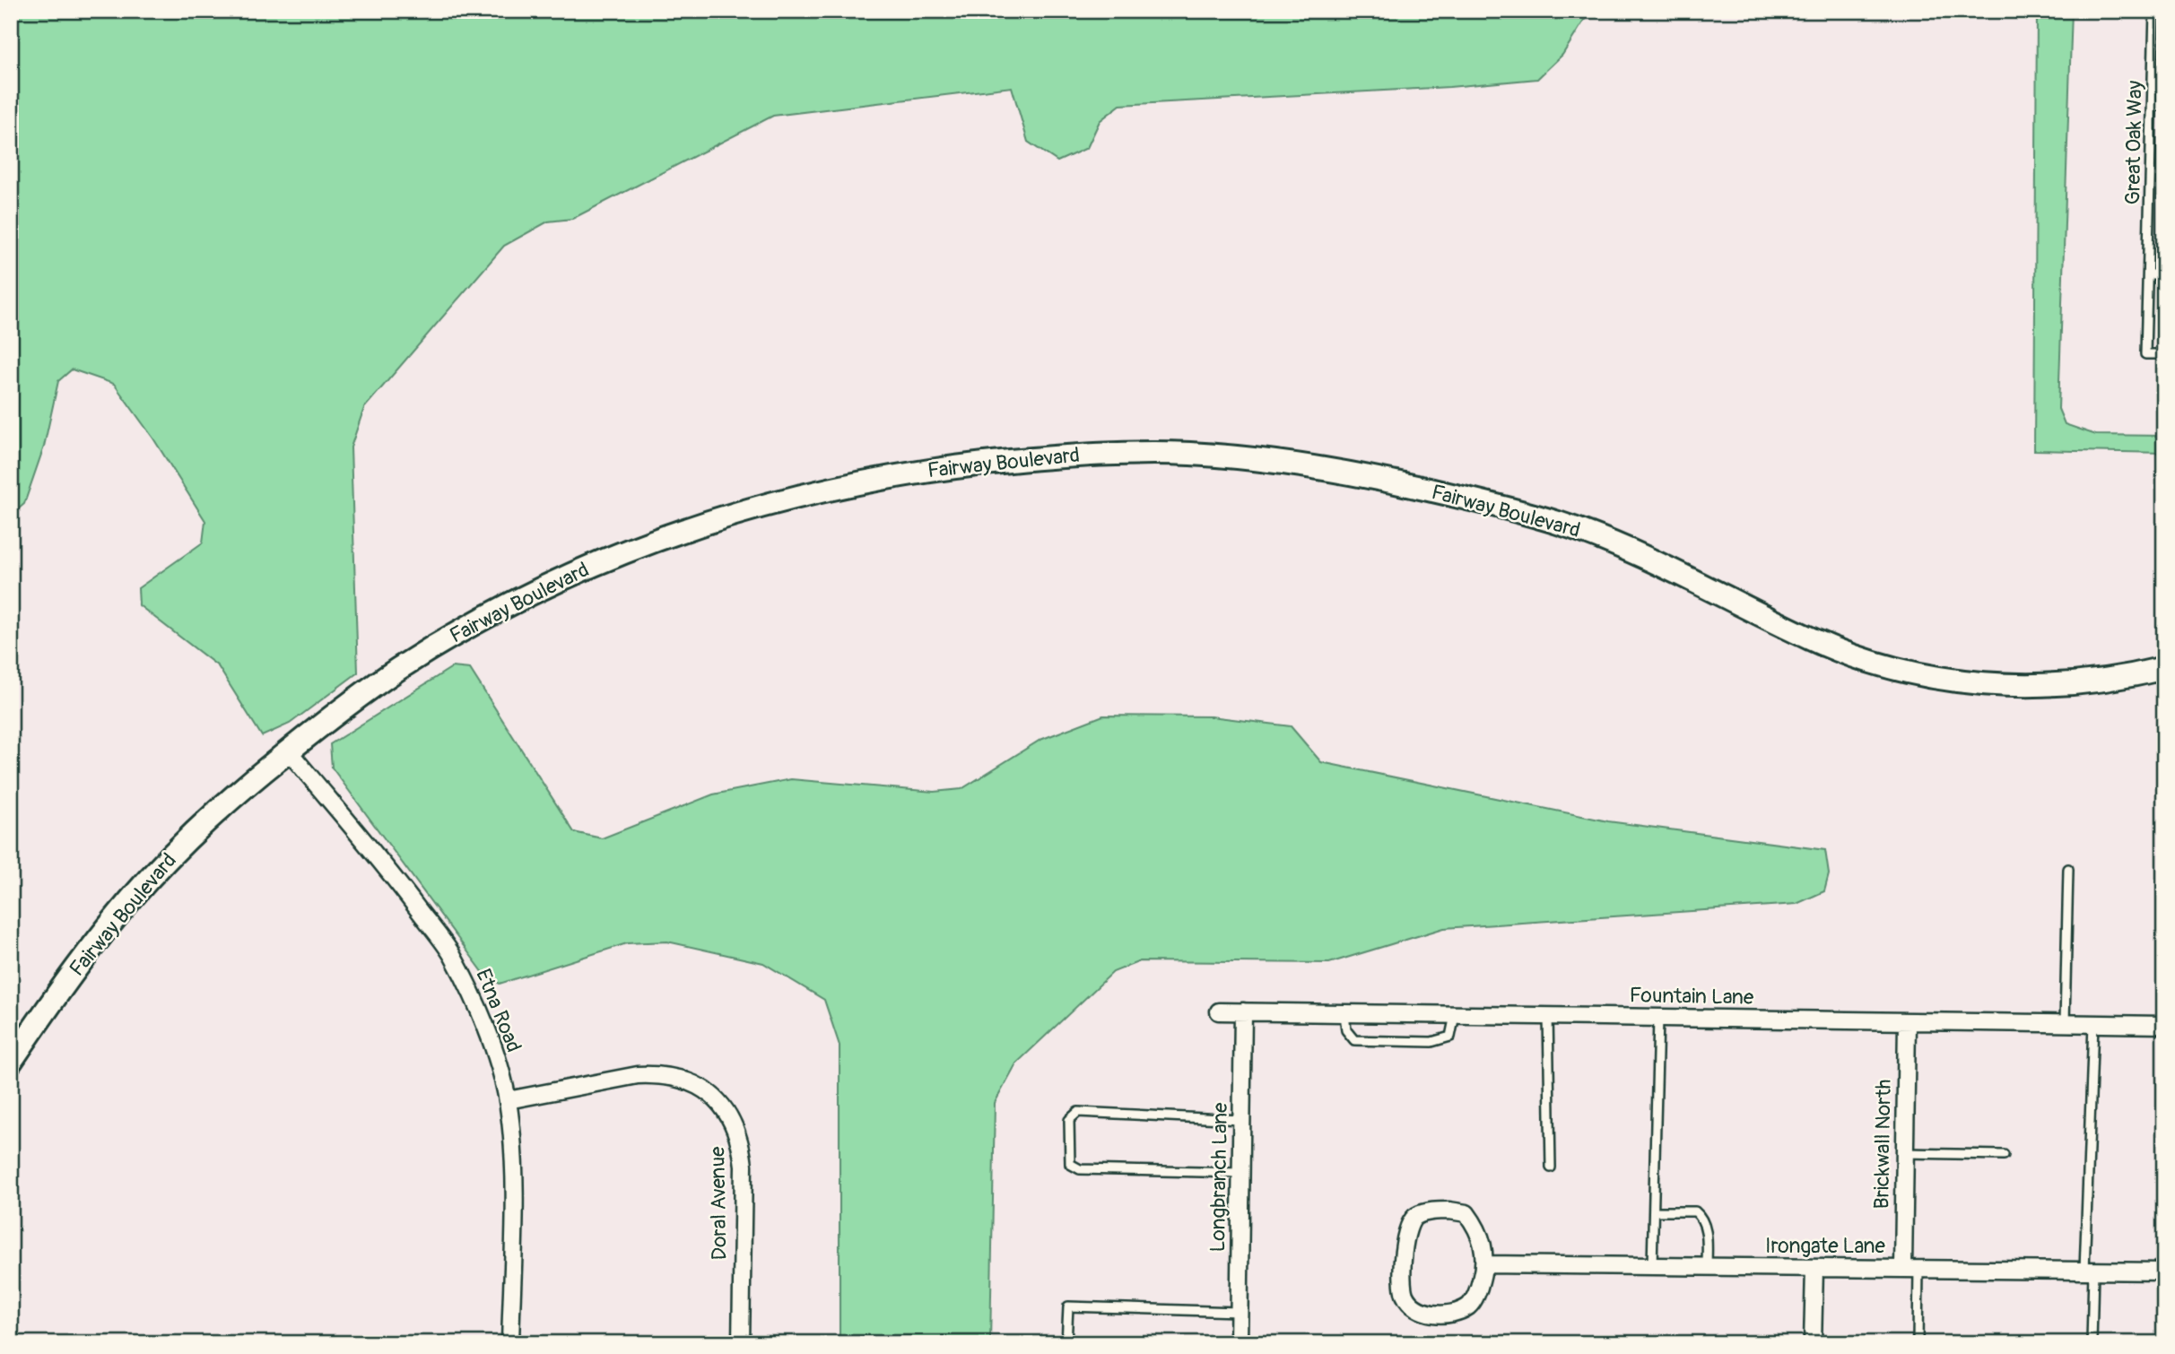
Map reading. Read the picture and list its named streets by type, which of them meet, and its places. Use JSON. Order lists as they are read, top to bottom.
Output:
{
  "streets": {
    "street": [
      "Fairway Boulevard",
      "Fountain Lane",
      "Etna Road",
      "Brickwall North",
      "Longbranch Lane",
      "Doral Avenue",
      "Irongate Lane"
    ],
    "lane": ["Great Oak Way"]
  },
  "crossings": [
    ["Fairway Boulevard", "Etna Road"],
    ["Fountain Lane", "Brickwall North"],
    ["Fountain Lane", "Longbranch Lane"],
    ["Etna Road", "Doral Avenue"],
    ["Brickwall North", "Irongate Lane"]
  ]
}
